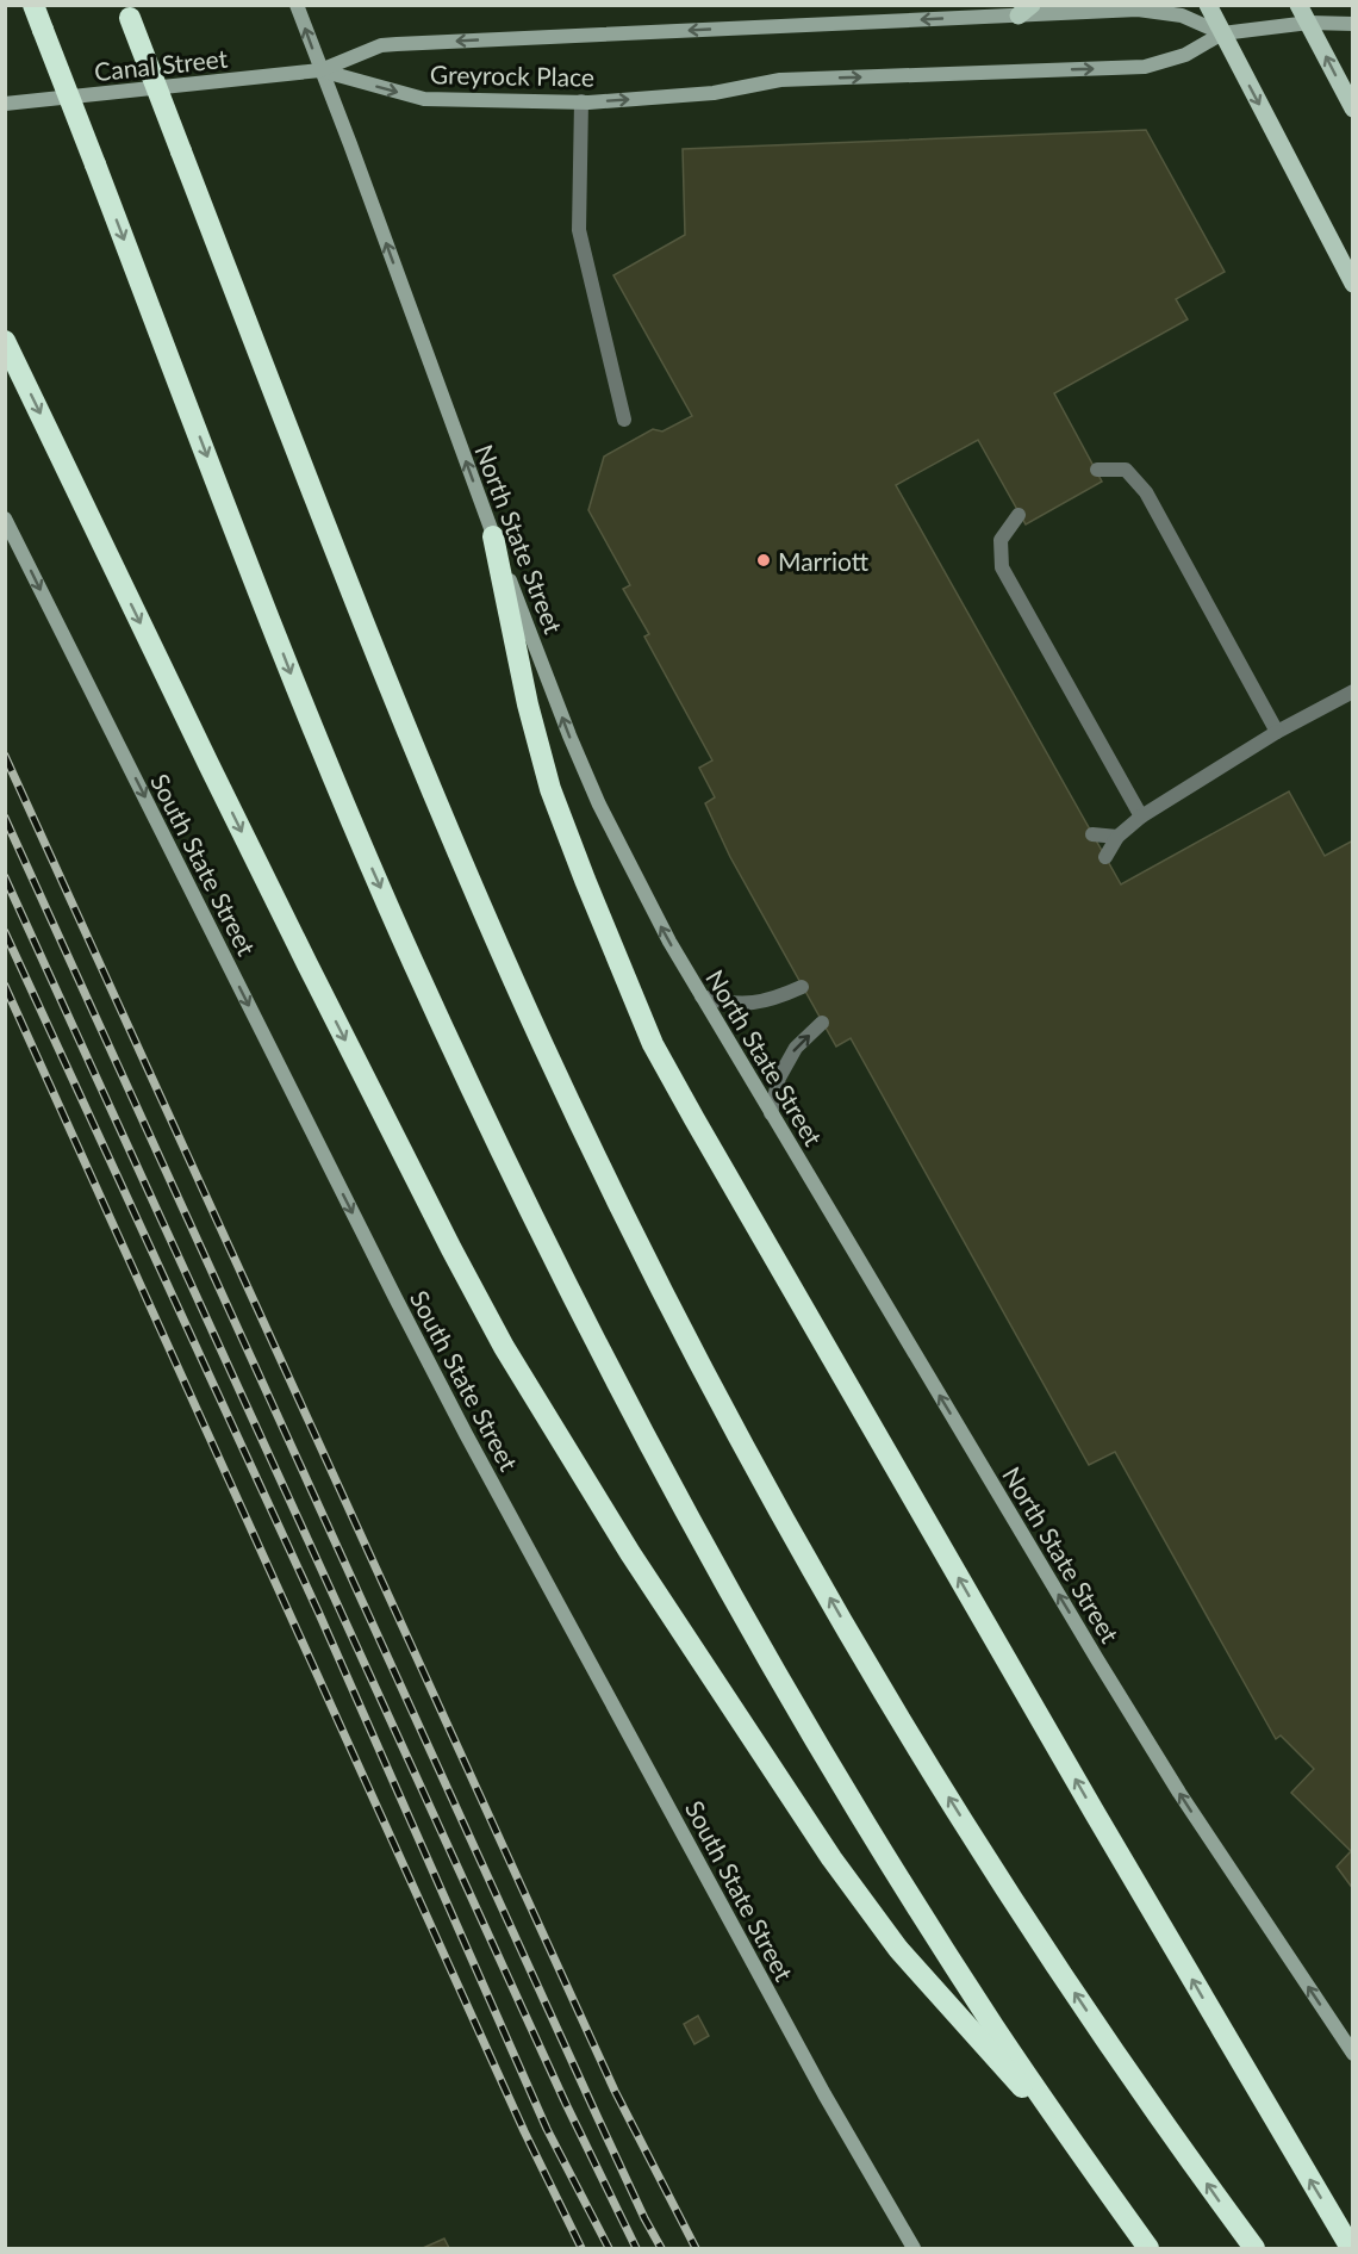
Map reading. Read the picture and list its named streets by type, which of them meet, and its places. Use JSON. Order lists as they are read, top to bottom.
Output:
{
  "streets": {
    "main road": [
      "Canal Street",
      "Greyrock Place",
      "North State Street",
      "South State Street"
    ]
  },
  "crossings": [
    ["Canal Street", "Greyrock Place"],
    ["Canal Street", "North State Street"],
    ["Greyrock Place", "North State Street"]
  ],
  "one_way": ["North State Street", "South State Street"],
  "places": ["Marriott"]
}
